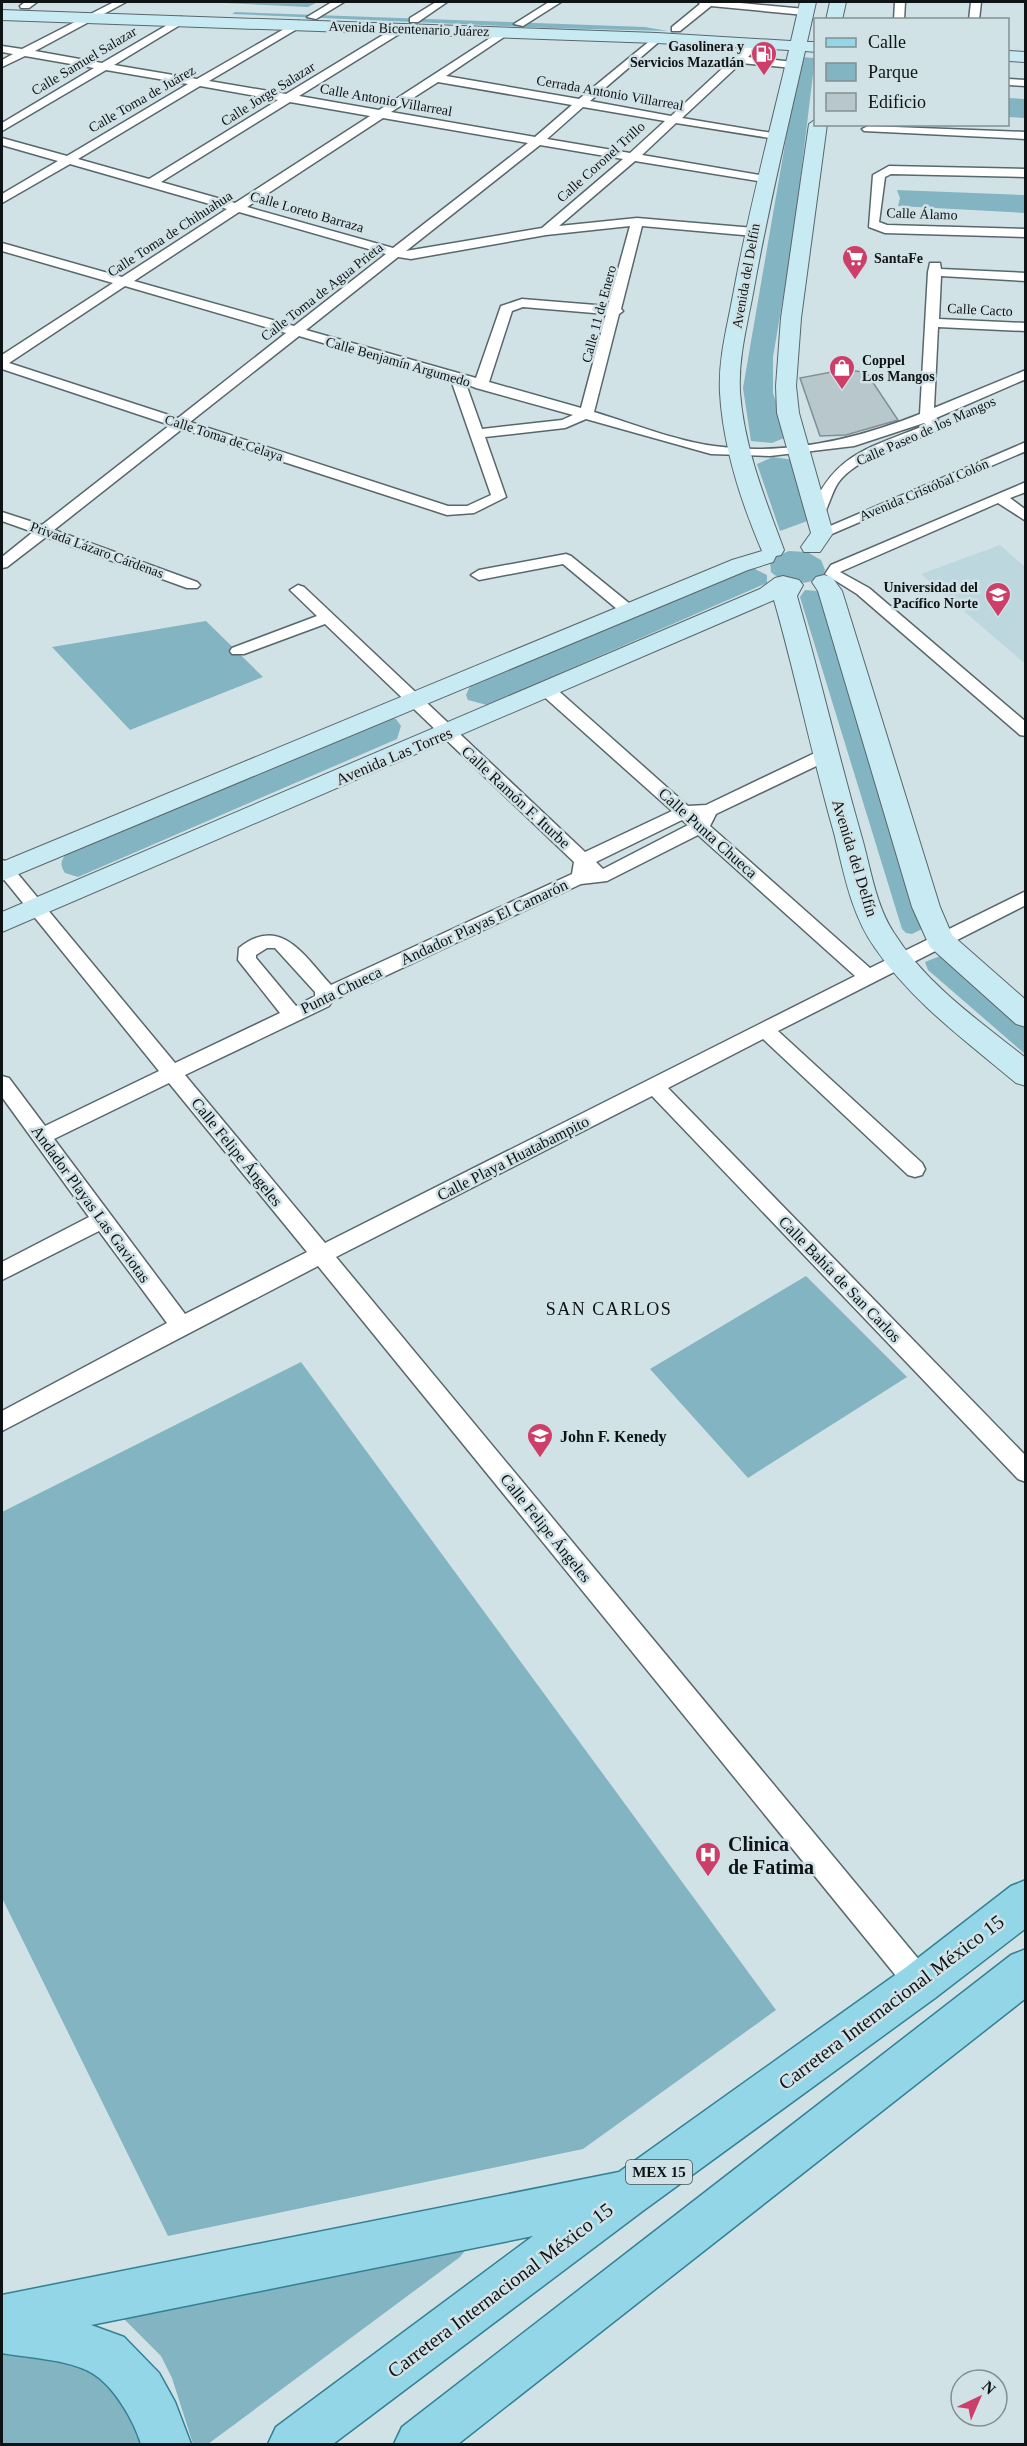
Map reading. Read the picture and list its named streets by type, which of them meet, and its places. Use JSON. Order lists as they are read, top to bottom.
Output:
{
  "streets": {
    "main road": ["Carretera Internacional México 15", "MEX 15"],
    "street": [
      "Avenida Bicentenario Juárez",
      "Calle Samuel Salazar",
      "Cerrada Antonio Villarreal",
      "Calle Jorge Salazar",
      "Calle Toma de Juárez",
      "Calle Antonio Villarreal",
      "Calle Coronel Trillo",
      "Calle Loreto Barraza",
      "Calle Álamo",
      "Calle Toma de Chihuahua",
      "Avenida del Delfín",
      "Calle Toma de Agua Prieta",
      "Calle Cacto",
      "Calle 11 de Enero",
      "Calle Benjamín Argumedo",
      "Calle Paseo de los Mangos",
      "Calle Toma de Celaya",
      "Avenida Cristóbal Colón",
      "Privada Lázaro Cárdenas",
      "Avenida Las Torres",
      "Calle Ramón F. Iturbe",
      "Calle Punta Chueca",
      "Andador Playas El Camarón",
      "Punta Chueca",
      "Calle Felipe Ángeles",
      "Calle Playa Huatabampito",
      "Andador Playas Las Gaviotas",
      "Calle Bahía de San Carlos"
    ]
  },
  "crossings": [
    ["Avenida Bicentenario Juárez", "Calle Samuel Salazar"],
    ["Avenida Bicentenario Juárez", "Calle Jorge Salazar"],
    ["Avenida Bicentenario Juárez", "Calle Toma de Juárez"],
    ["Avenida Bicentenario Juárez", "Calle Coronel Trillo"],
    ["Avenida Bicentenario Juárez", "Calle Toma de Chihuahua"],
    ["Avenida Bicentenario Juárez", "Avenida del Delfín"],
    ["Avenida Bicentenario Juárez", "Calle Toma de Agua Prieta"],
    ["Calle Samuel Salazar", "Calle Antonio Villarreal"],
    ["Cerrada Antonio Villarreal", "Calle Coronel Trillo"],
    ["Cerrada Antonio Villarreal", "Calle Toma de Chihuahua"],
    ["Cerrada Antonio Villarreal", "Avenida del Delfín"],
    ["Cerrada Antonio Villarreal", "Calle Toma de Agua Prieta"],
    ["Calle Jorge Salazar", "Calle Antonio Villarreal"],
    ["Calle Jorge Salazar", "Calle Loreto Barraza"],
    ["Calle Toma de Juárez", "Calle Antonio Villarreal"],
    ["Calle Toma de Juárez", "Calle Loreto Barraza"],
    ["Calle Antonio Villarreal", "Calle Coronel Trillo"],
    ["Calle Antonio Villarreal", "Calle Toma de Chihuahua"],
    ["Calle Antonio Villarreal", "Avenida del Delfín"],
    ["Calle Antonio Villarreal", "Calle Toma de Agua Prieta"],
    ["Calle Coronel Trillo", "Calle Loreto Barraza"],
    ["Calle Loreto Barraza", "Calle Toma de Chihuahua"],
    ["Calle Loreto Barraza", "Avenida del Delfín"],
    ["Calle Loreto Barraza", "Calle Toma de Agua Prieta"],
    ["Calle Loreto Barraza", "Calle 11 de Enero"],
    ["Calle Toma de Chihuahua", "Calle Benjamín Argumedo"],
    ["Calle Toma de Chihuahua", "Calle Toma de Celaya"],
    ["Avenida del Delfín", "Calle Benjamín Argumedo"],
    ["Avenida del Delfín", "Avenida Las Torres"],
    ["Avenida del Delfín", "Calle Playa Huatabampito"],
    ["Calle Toma de Agua Prieta", "Calle Benjamín Argumedo"],
    ["Calle Toma de Agua Prieta", "Calle Toma de Celaya"],
    ["Calle Toma de Agua Prieta", "Privada Lázaro Cárdenas"],
    ["Calle 11 de Enero", "Calle Benjamín Argumedo"],
    ["Calle Benjamín Argumedo", "Calle Paseo de los Mangos"],
    ["Calle Paseo de los Mangos", "Avenida Cristóbal Colón"],
    ["Avenida Las Torres", "Calle Ramón F. Iturbe"],
    ["Avenida Las Torres", "Calle Punta Chueca"],
    ["Avenida Las Torres", "Calle Felipe Ángeles"],
    ["Calle Ramón F. Iturbe", "Andador Playas El Camarón"],
    ["Calle Punta Chueca", "Andador Playas El Camarón"],
    ["Calle Punta Chueca", "Calle Playa Huatabampito"],
    ["Andador Playas El Camarón", "Punta Chueca"],
    ["Calle Felipe Ángeles", "Calle Playa Huatabampito"],
    ["Calle Felipe Ángeles", "Carretera Internacional México 15"],
    ["Calle Playa Huatabampito", "Andador Playas Las Gaviotas"],
    ["Calle Playa Huatabampito", "Calle Bahía de San Carlos"]
  ],
  "districts": ["SAN CARLOS"],
  "places": {
    "fuel station": ["Gasolinera y Servicios Mazatlán"],
    "supermarket": ["SantaFe"],
    "shop": ["Coppel Los Mangos"],
    "school or university": ["Universidad del Pacífico Norte", "John F. Kenedy"],
    "hospital": ["Clinica de Fatima"]
  },
  "legend": ["Calle", "Parque", "Edificio"],
  "north": "top right"
}
